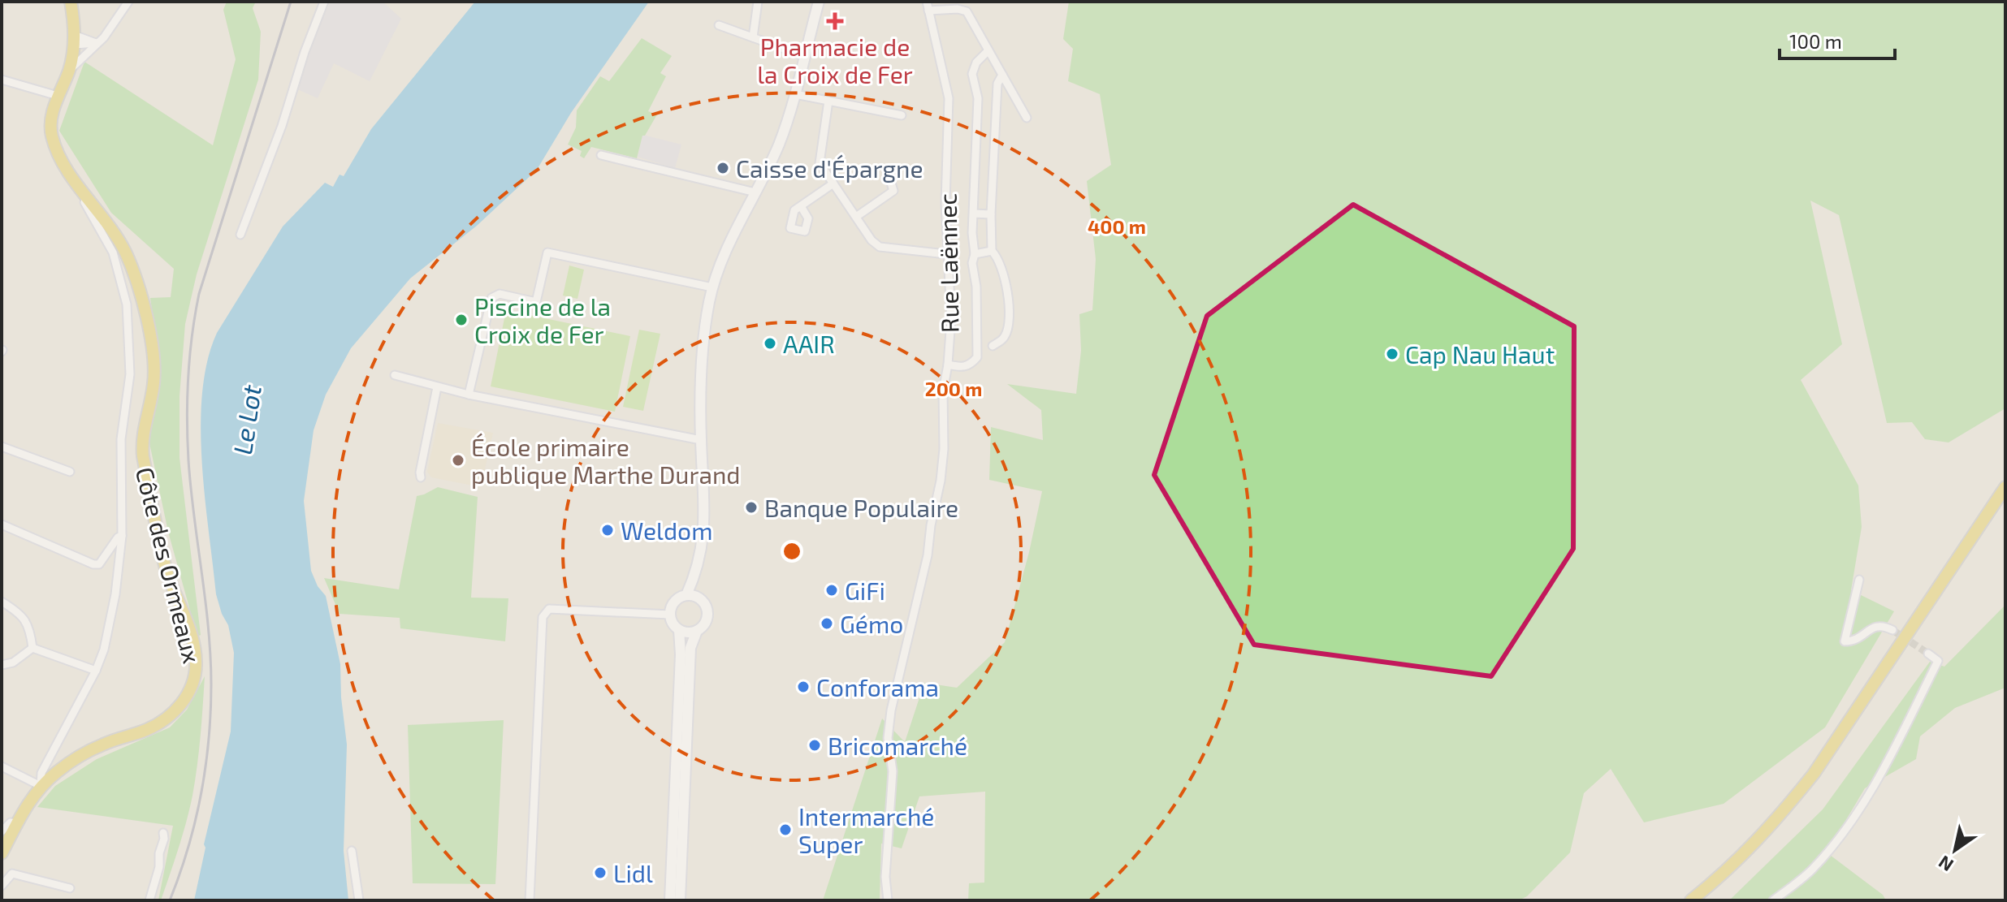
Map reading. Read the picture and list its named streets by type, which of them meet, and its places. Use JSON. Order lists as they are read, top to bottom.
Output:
{
  "streets": {
    "main road": ["Côte des Ormeaux"],
    "street": ["Rue Laënnec"]
  },
  "water": ["Le Lot"],
  "places": {
    "health": ["Pharmacie de la Croix de Fer"],
    "other": [
      "Caisse d'Épargne",
      "Piscine de la Croix de Fer",
      "AAIR",
      "Cap Nau Haut",
      "École primaire publique Marthe Durand",
      "Banque Populaire",
      "Weldom",
      "GiFi",
      "Gémo",
      "Conforama",
      "Bricomarché",
      "Intermarché Super",
      "Lidl"
    ]
  },
  "scale_bar": "100 m",
  "north": "bottom left",
  "rings": ["400 m", "200 m"]
}
